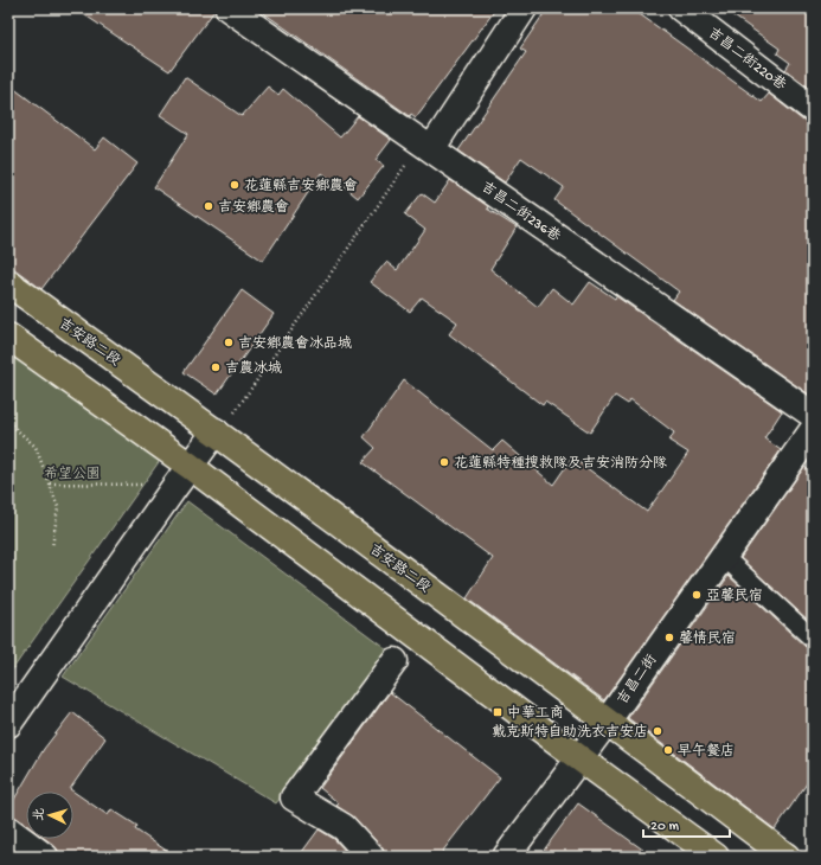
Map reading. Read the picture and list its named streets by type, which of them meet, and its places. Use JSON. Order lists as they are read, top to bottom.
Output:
{
  "streets": {
    "main road": ["吉安路二段"],
    "street": ["吉昌二街220巷", "吉昌二街236巷", "吉昌二街"]
  },
  "crossings": [
    ["吉安路二段", "吉昌二街"]
  ],
  "parks": ["希望公園"],
  "places": {
    "other": [
      "花蓮縣吉安鄉農會",
      "吉安鄉農會",
      "吉安鄉農會冰品城",
      "吉農冰城",
      "花蓮縣特種搜救隊及吉安消防分隊",
      "亞馨民宿",
      "馨情民宿",
      "戴克斯特自助洗衣吉安店",
      "早午餐店"
    ],
    "transit": ["中華工商"]
  },
  "scale_bar": "20 m",
  "north": "left"
}
